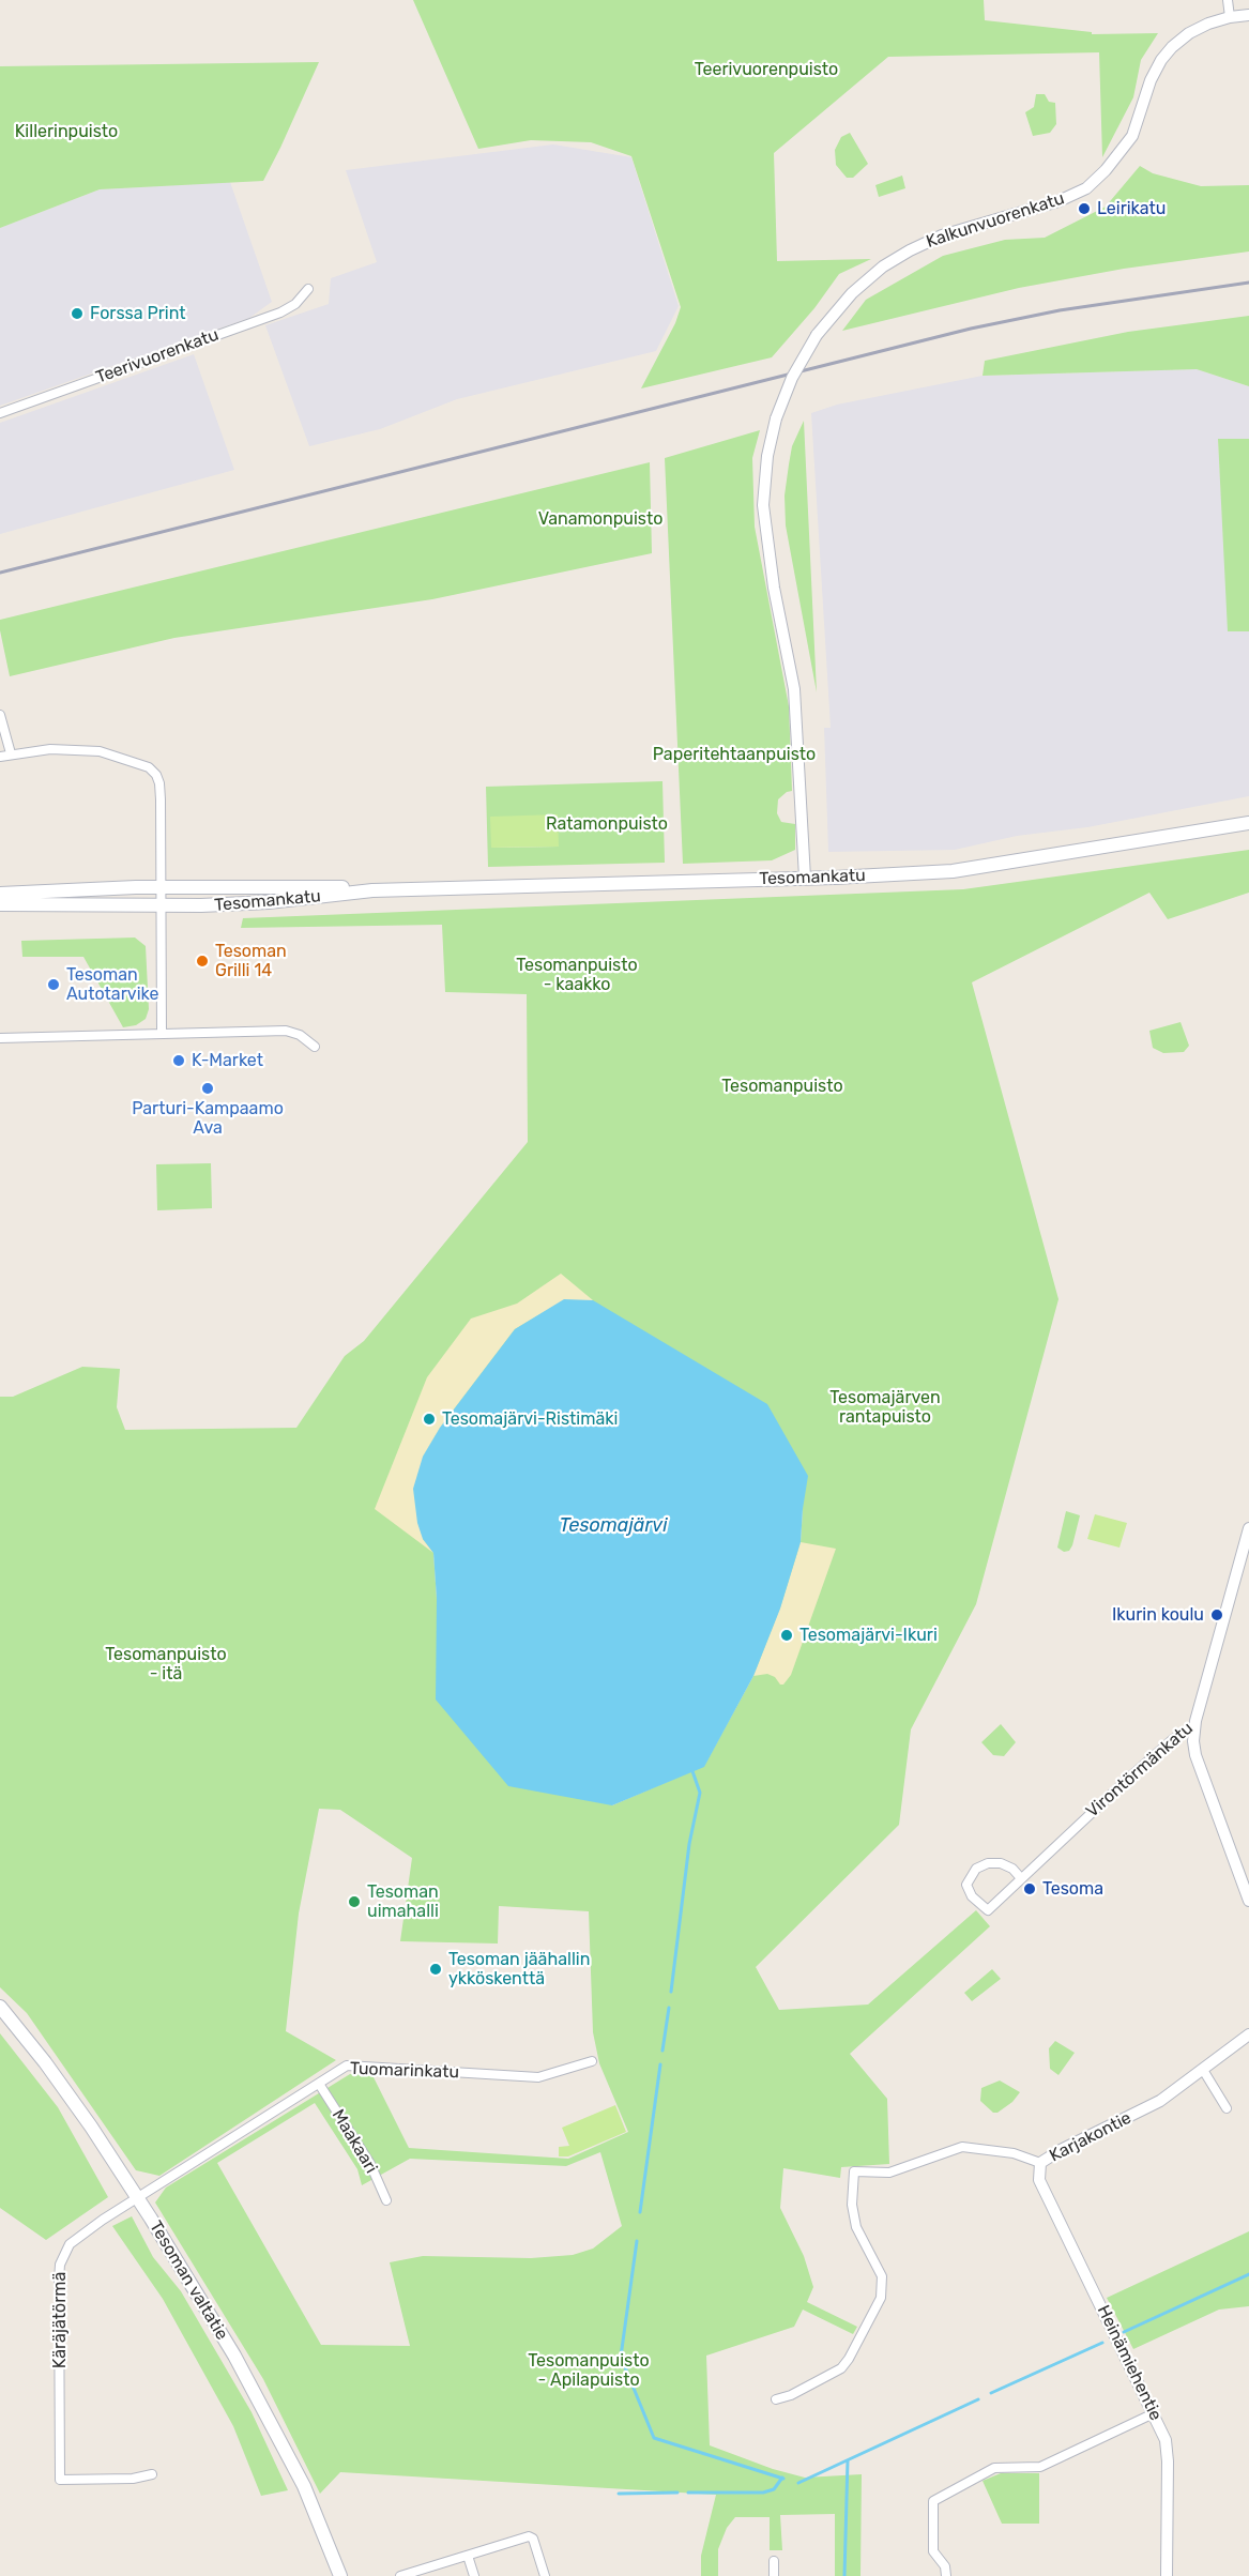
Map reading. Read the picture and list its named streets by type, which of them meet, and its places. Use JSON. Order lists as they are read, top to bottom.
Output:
{
  "streets": {
    "main road": ["Tesomankatu", "Tesoman valtatie"],
    "street": [
      "Kalkunvuorenkatu",
      "Teerivuorenkatu",
      "Virontörmänkatu",
      "Tuomarinkatu",
      "Karjakontie",
      "Maakaari",
      "Käräjätörmä",
      "Heinämiehentie"
    ]
  },
  "crossings": [
    ["Kalkunvuorenkatu", "Tesomankatu"],
    ["Tuomarinkatu", "Maakaari"],
    ["Tuomarinkatu", "Tesoman valtatie"],
    ["Tuomarinkatu", "Käräjätörmä"],
    ["Karjakontie", "Heinämiehentie"],
    ["Tesoman valtatie", "Käräjätörmä"]
  ],
  "water": ["Tesomajärvi"],
  "parks": [
    "Teerivuorenpuisto",
    "Killerinpuisto",
    "Vanamonpuisto",
    "Paperitehtaanpuisto",
    "Ratamonpuisto",
    "Tesomanpuisto - kaakko",
    "Tesomanpuisto",
    "Tesomajärven rantapuisto",
    "Tesomanpuisto - itä",
    "Tesomanpuisto - Apilapuisto"
  ],
  "places": [
    "Leirikatu",
    "Forssa Print",
    "Tesoman Grilli 14",
    "Tesoman Autotarvike",
    "K-Market",
    "Parturi-Kampaamo Ava",
    "Tesomajärvi-Ristimäki",
    "Ikurin koulu",
    "Tesomajärvi-Ikuri",
    "Tesoma",
    "Tesoman uimahalli",
    "Tesoman jäähallin ykköskenttä"
  ]
}
